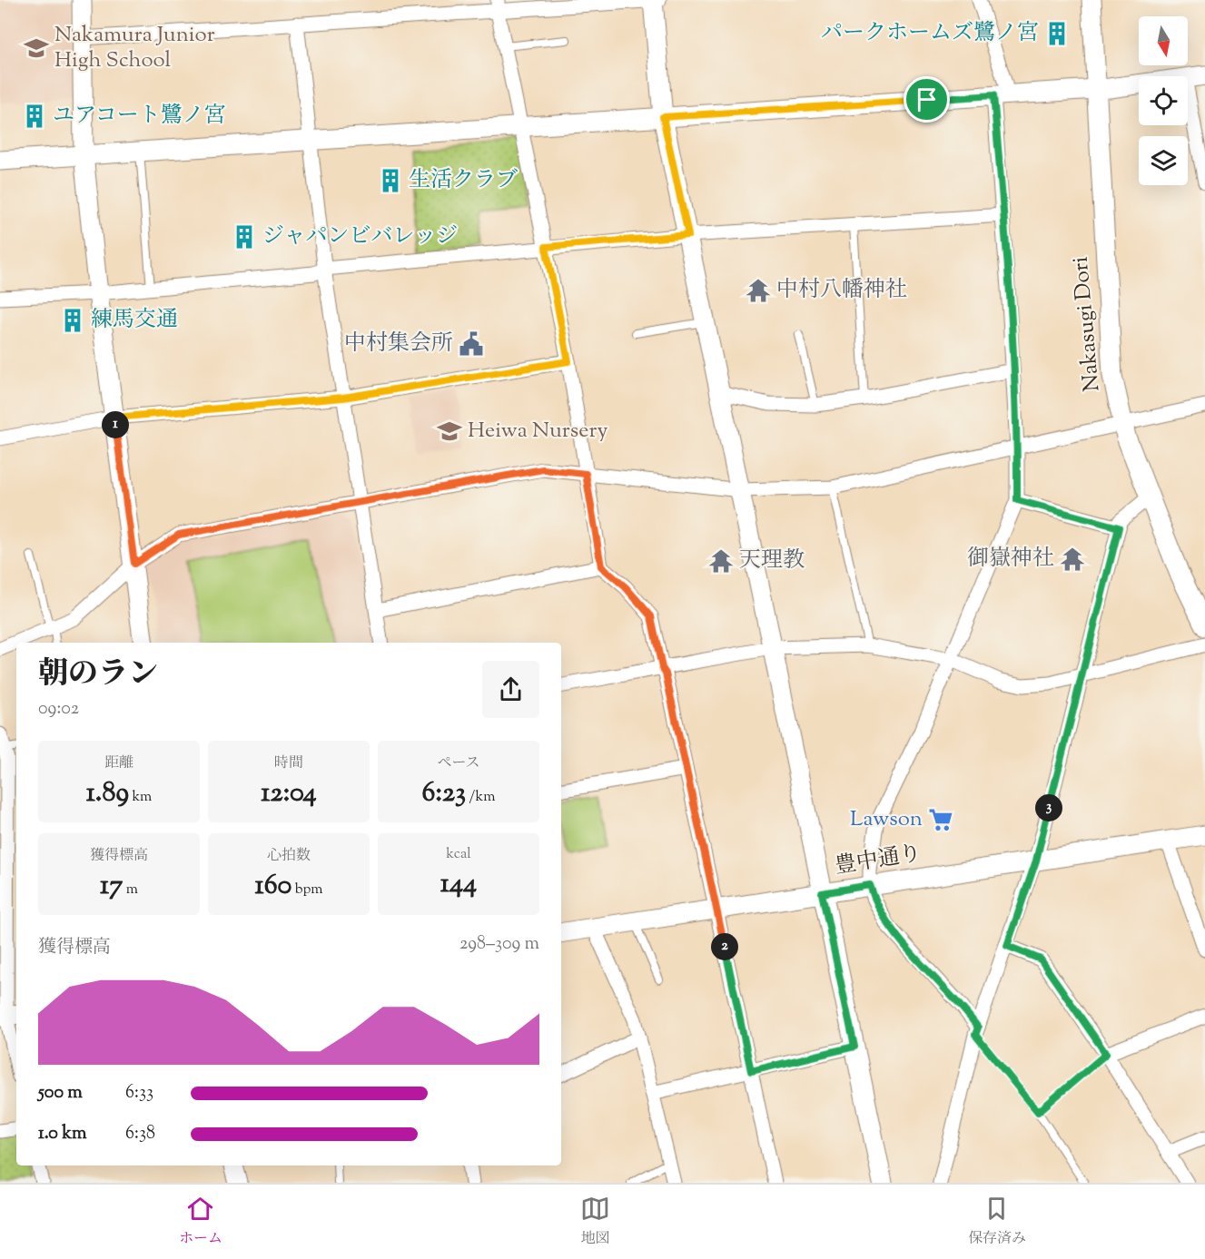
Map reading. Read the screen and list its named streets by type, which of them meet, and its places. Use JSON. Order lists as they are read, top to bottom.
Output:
{
  "streets": {
    "street": ["Nakasugi Dori", "豊中通り"]
  },
  "places": {
    "building": [
      "パークホームズ鷺ノ宮",
      "ユアコート鷺ノ宮",
      "生活クラブ",
      "ジャパンビバレッジ",
      "練馬交通"
    ],
    "school or university": ["Nakamura Junior High School", "Heiwa Nursery"],
    "temple": ["中村八幡神社", "御嶽神社", "天理教"],
    "public building": ["中村集会所"],
    "supermarket": ["Lawson"]
  },
  "north": "bottom",
  "page": {
    "pins": ["1", "3", "2"],
    "heading": ["朝のラン", "09:02"],
    "stats": [
      ["距離", "1.89 km"],
      ["時間", "12:04"],
      ["ペース", "6:23 /km"],
      ["獲得標高", "17 m"],
      ["心拍数", "160 bpm"],
      ["kcal", "144"]
    ],
    "chart": ["獲得標高", "298–309 m"],
    "list": [
      {
        "name": "500 m",
        "note": "6:33"
      },
      {
        "name": "1.0 km",
        "note": "6:38"
      }
    ],
    "tabs": ["ホーム", "地図", "保存済み"]
  }
}
